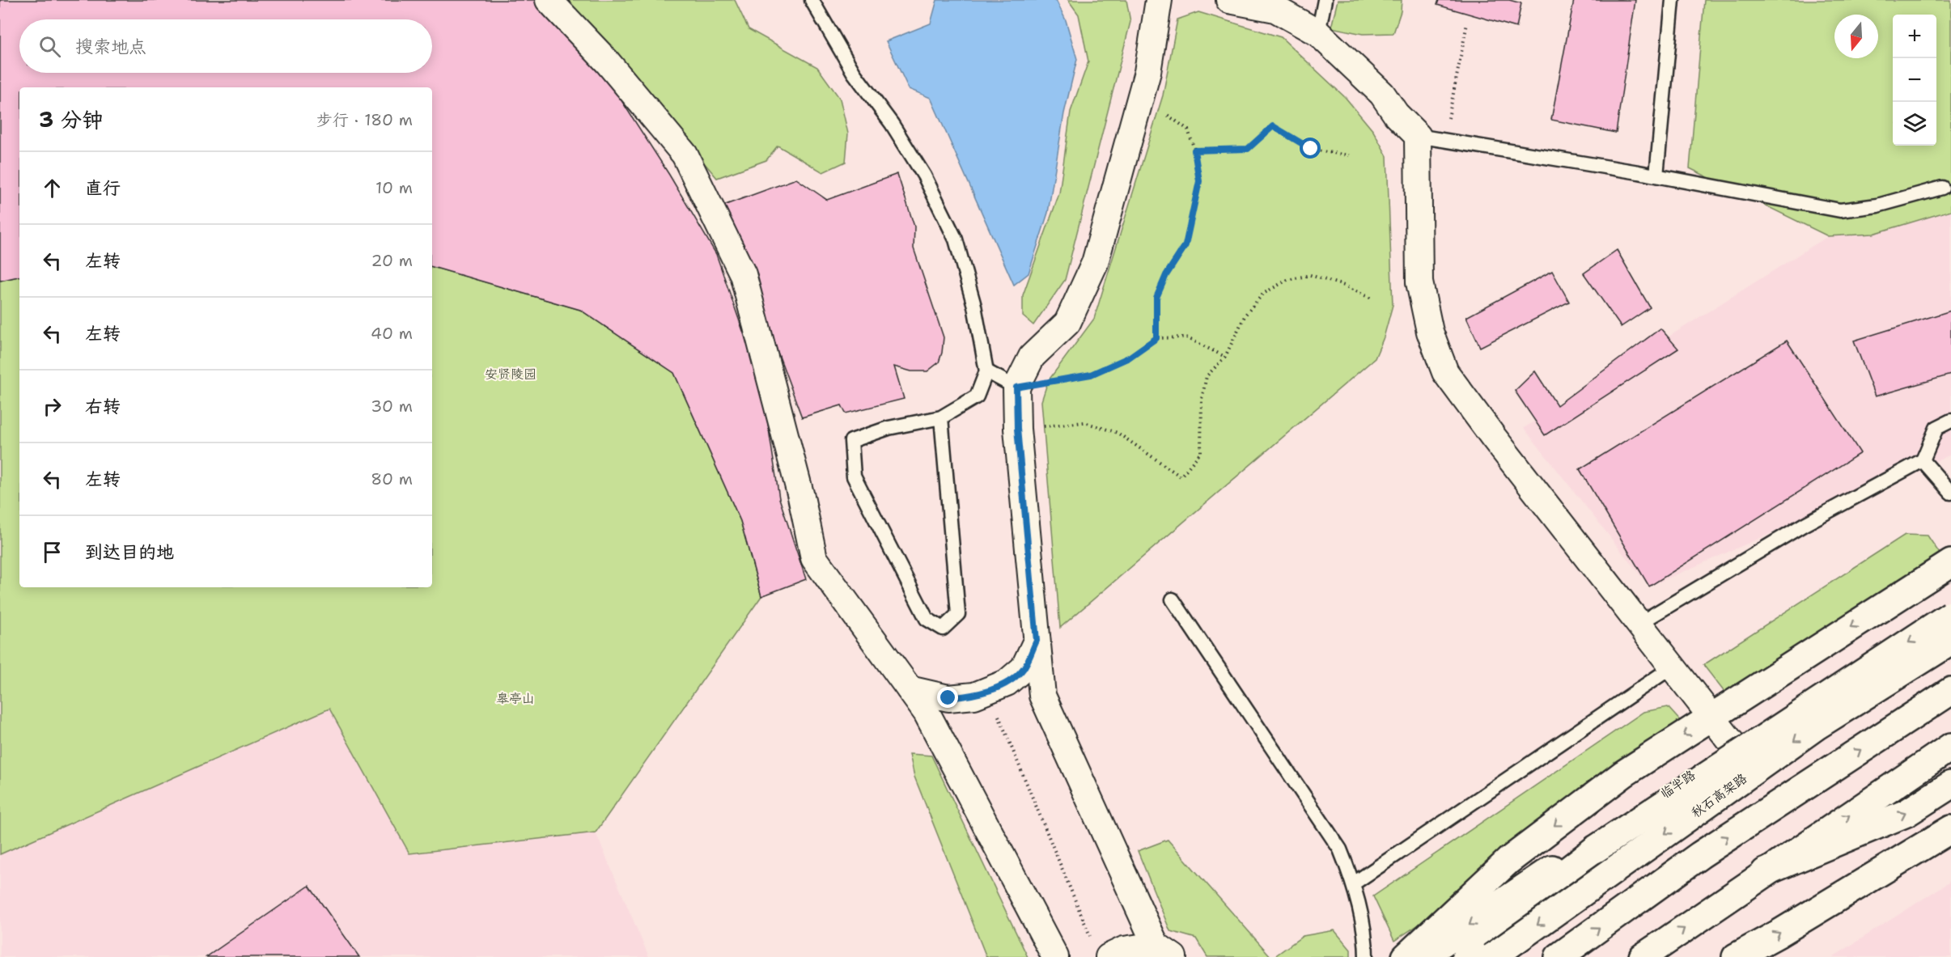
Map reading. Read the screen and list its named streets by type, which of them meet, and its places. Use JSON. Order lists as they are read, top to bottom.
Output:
{
  "streets": {
    "main road": ["临半路", "秋石高架路"]
  },
  "crossings": [
    ["临半路", "秋石高架路"]
  ],
  "parks": ["安贤陵园", "皋亭山"],
  "north": "bottom",
  "page": {
    "map_buttons": ["+", "−"],
    "search": "搜索地点",
    "heading": ["3 分钟", "步行 · 180 m"],
    "list": [
      ["直行", "10 m"],
      ["左转", "20 m"],
      ["左转", "40 m"],
      ["右转", "30 m"],
      ["左转", "80 m"],
      "到达目的地"
    ]
  }
}
